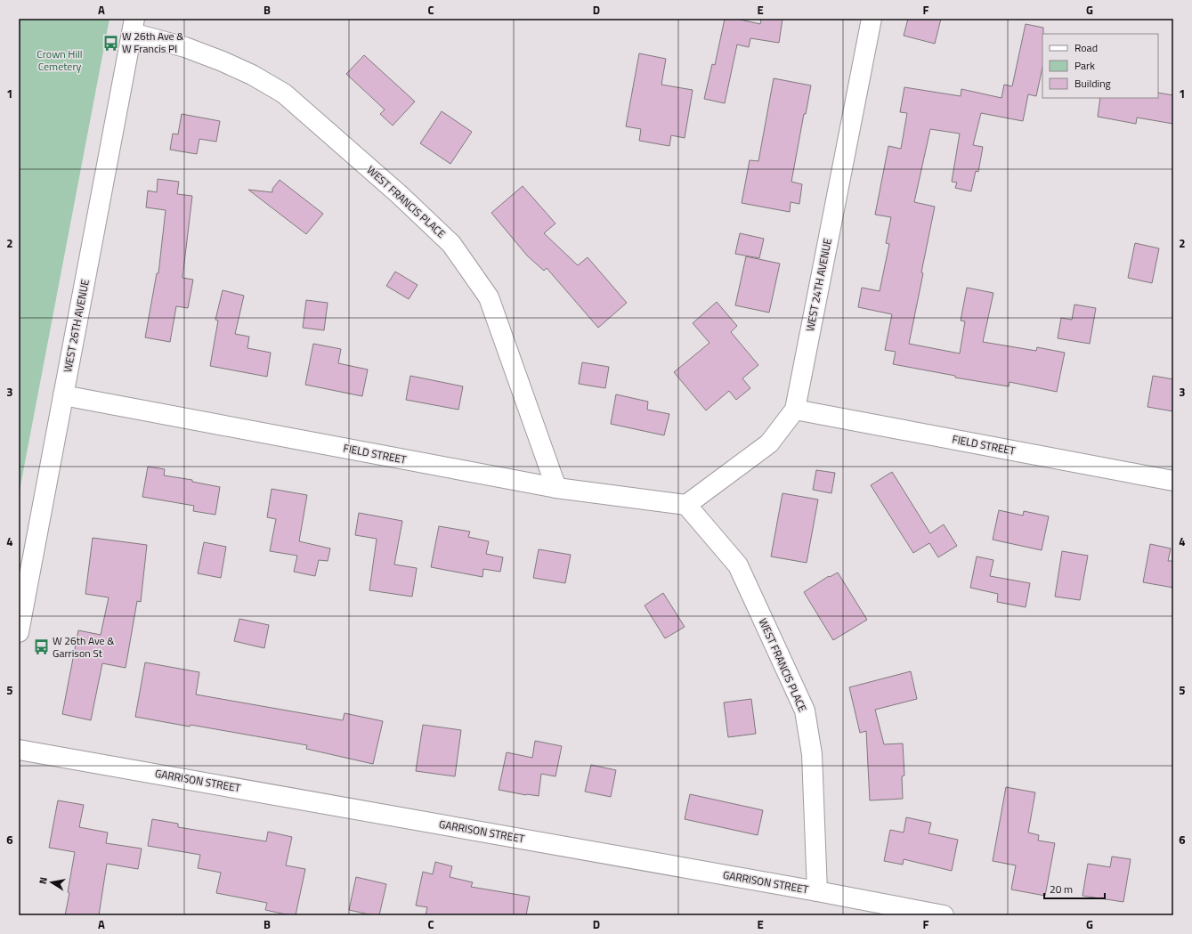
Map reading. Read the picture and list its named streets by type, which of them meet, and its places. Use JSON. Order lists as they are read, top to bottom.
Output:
{
  "streets": {
    "street": [
      "WEST FRANCIS PLACE",
      "WEST 24TH AVENUE",
      "WEST 26TH AVENUE",
      "FIELD STREET",
      "GARRISON STREET"
    ]
  },
  "crossings": [
    ["WEST FRANCIS PLACE", "WEST 24TH AVENUE"],
    ["WEST FRANCIS PLACE", "WEST 26TH AVENUE"],
    ["WEST FRANCIS PLACE", "FIELD STREET"],
    ["WEST FRANCIS PLACE", "GARRISON STREET"],
    ["WEST 24TH AVENUE", "FIELD STREET"],
    ["WEST 26TH AVENUE", "FIELD STREET"]
  ],
  "parks": ["Crown Hill Cemetery"],
  "places": {
    "bus stop": ["W 26th Ave & W Francis Pl", "W 26th Ave & Garrison St"]
  },
  "legend": ["Road", "Park", "Building"],
  "scale_bar": "20 m",
  "north": "left",
  "grid": {
    "columns": [
      "A",
      "B",
      "C",
      "D",
      "E",
      "F",
      "G"
    ],
    "rows": [
      "1",
      "2",
      "3",
      "4",
      "5",
      "6"
    ]
  }
}
